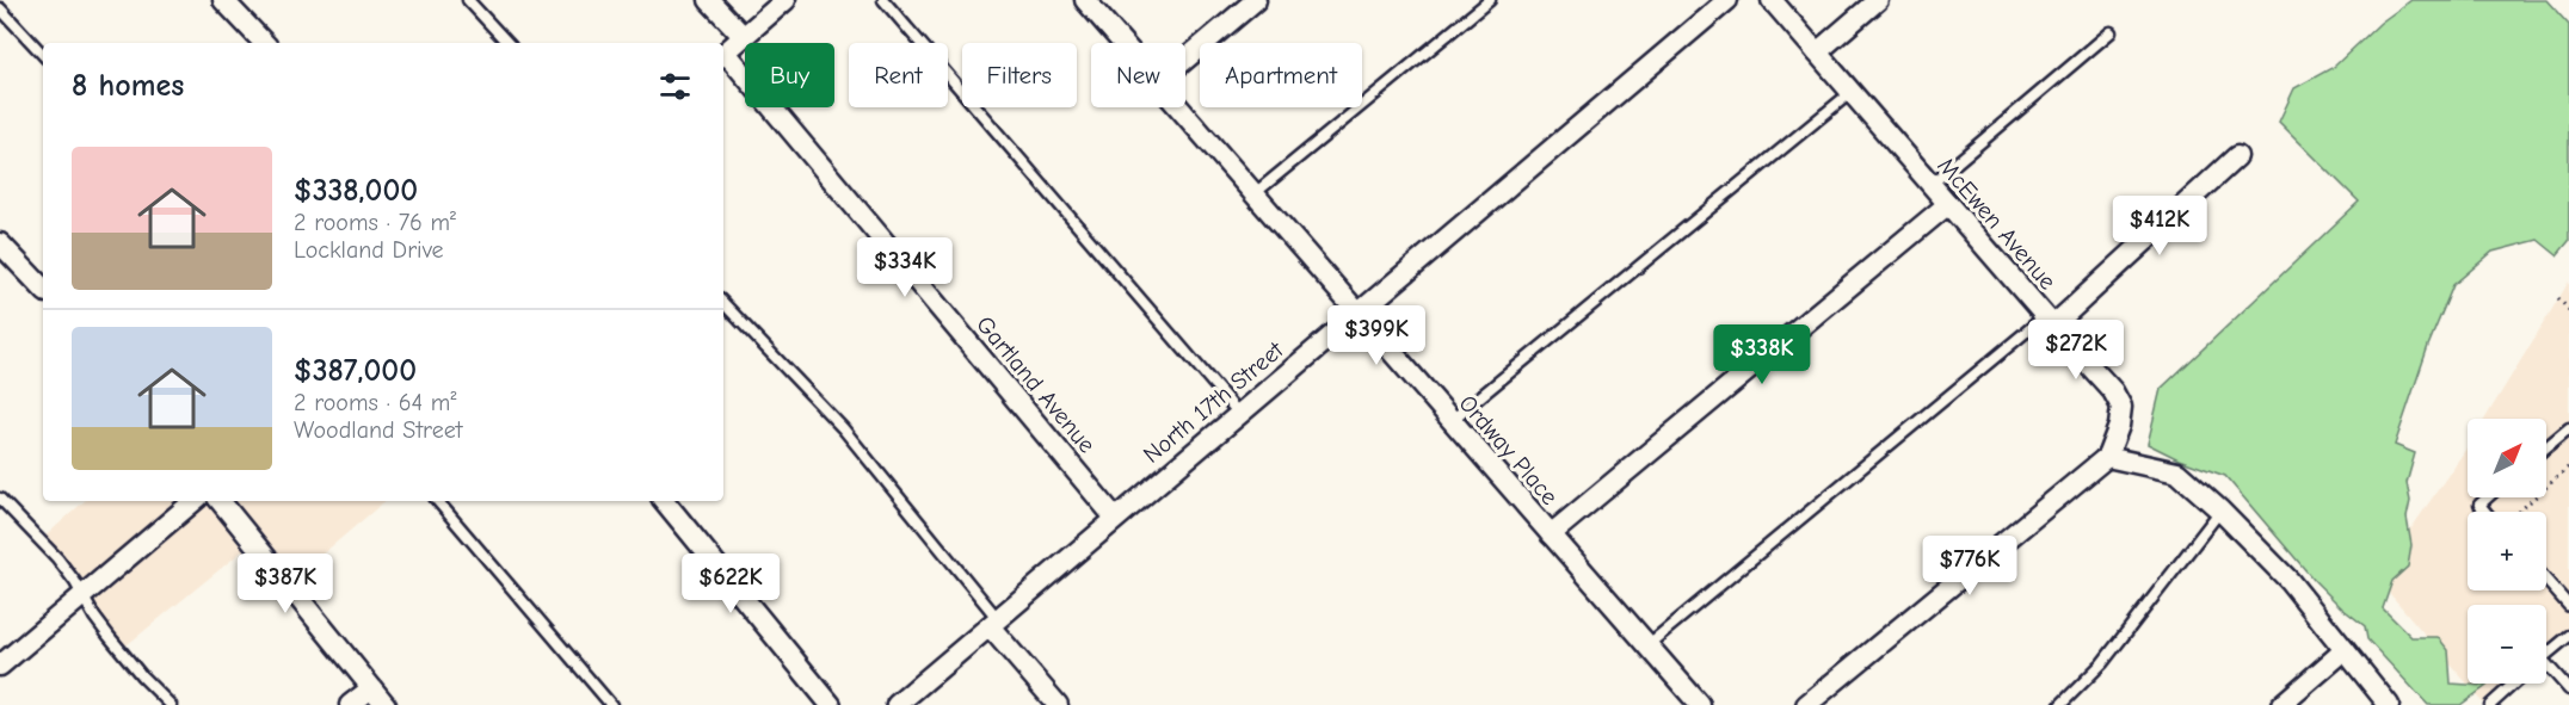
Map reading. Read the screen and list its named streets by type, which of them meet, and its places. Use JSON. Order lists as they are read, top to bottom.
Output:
{
  "streets": {
    "street": [
      "McEwen Avenue",
      "Gartland Avenue",
      "North 17th Street",
      "Ordway Place"
    ]
  },
  "crossings": [
    ["Gartland Avenue", "North 17th Street"],
    ["North 17th Street", "Ordway Place"]
  ],
  "north": "top right",
  "page": {
    "chip": [
      "Buy",
      "Rent",
      "Filters",
      "New",
      "Apartment"
    ],
    "heading": "8 homes",
    "list": [
      {
        "name": "$338,000",
        "note": "2 rooms · 76 m² · Lockland Drive"
      },
      {
        "name": "$387,000",
        "note": "2 rooms · 64 m² · Woodland Street"
      }
    ],
    "price": [
      "$412K",
      "$334K",
      "$399K",
      "$272K",
      "$338K",
      "$776K",
      "$387K",
      "$622K"
    ],
    "map_buttons": ["+", "−"]
  }
}
